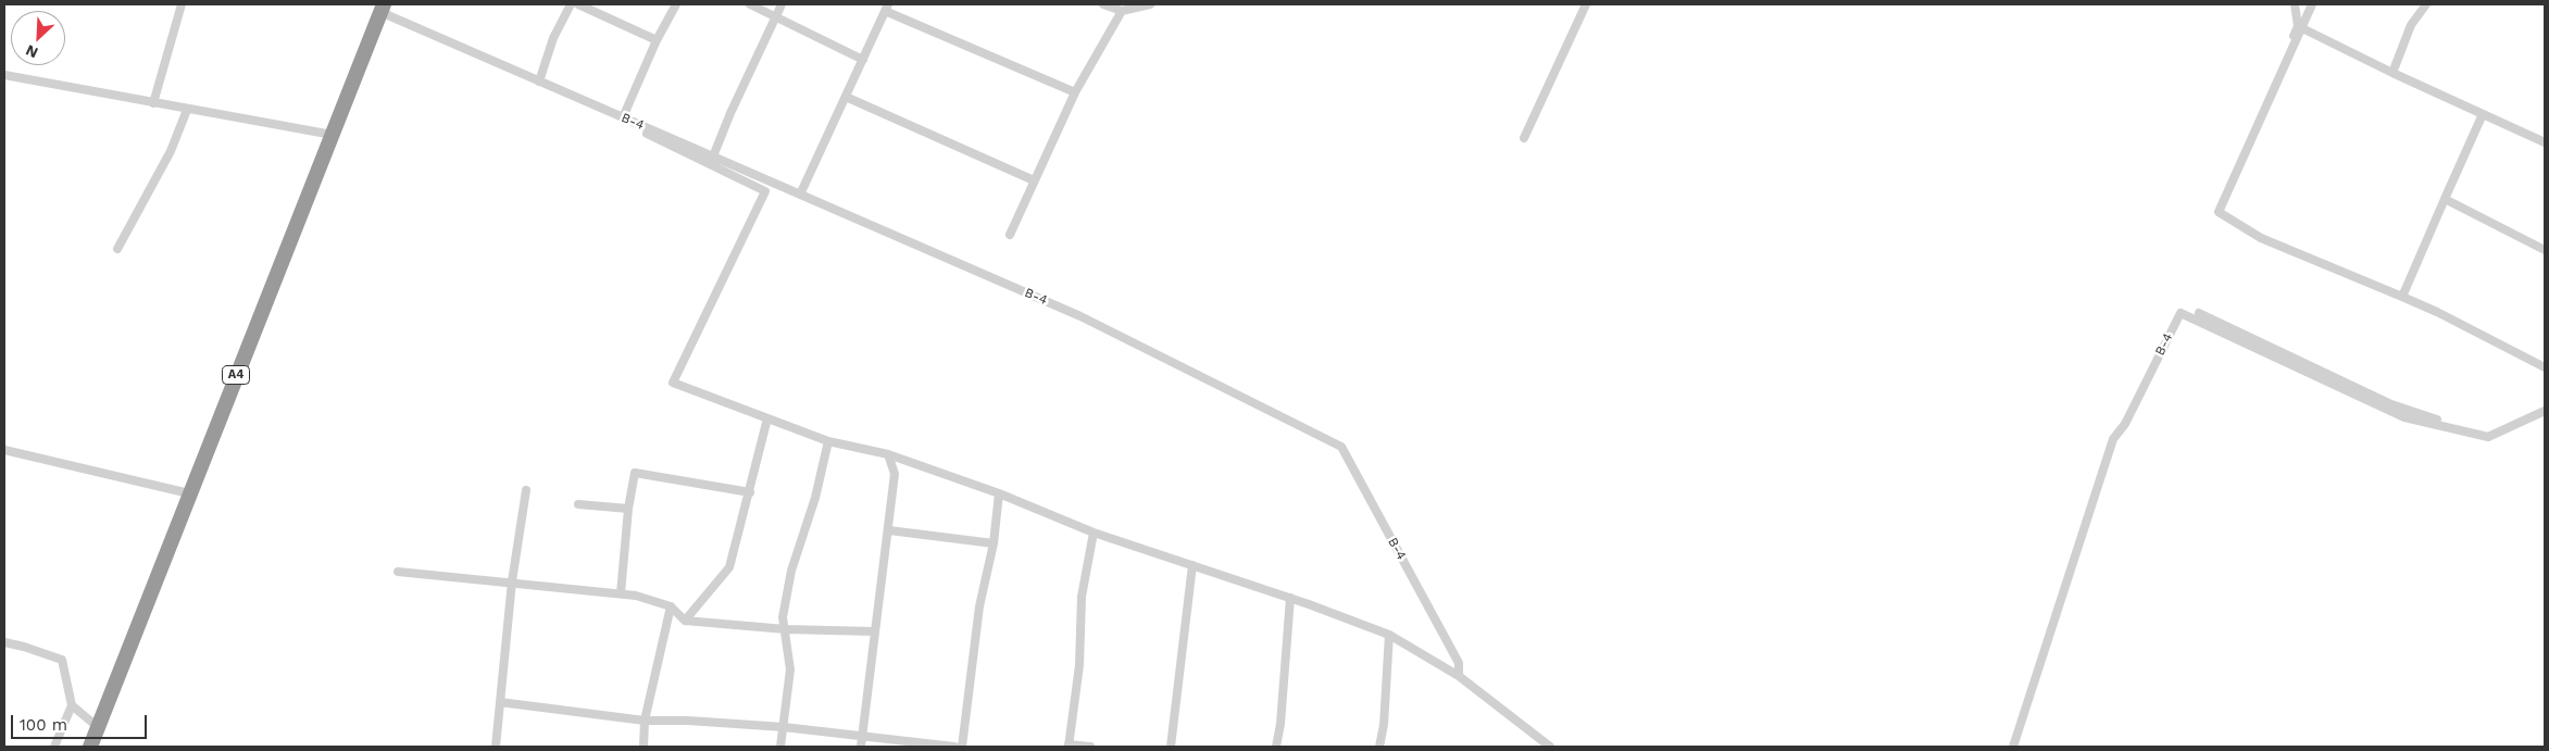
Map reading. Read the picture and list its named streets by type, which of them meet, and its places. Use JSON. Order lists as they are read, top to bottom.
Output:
{
  "streets": {
    "highway": ["A4"],
    "street": ["B-4"]
  },
  "crossings": [
    ["B-4", "A4"]
  ],
  "scale_bar": "100 m",
  "north": "bottom left"
}
